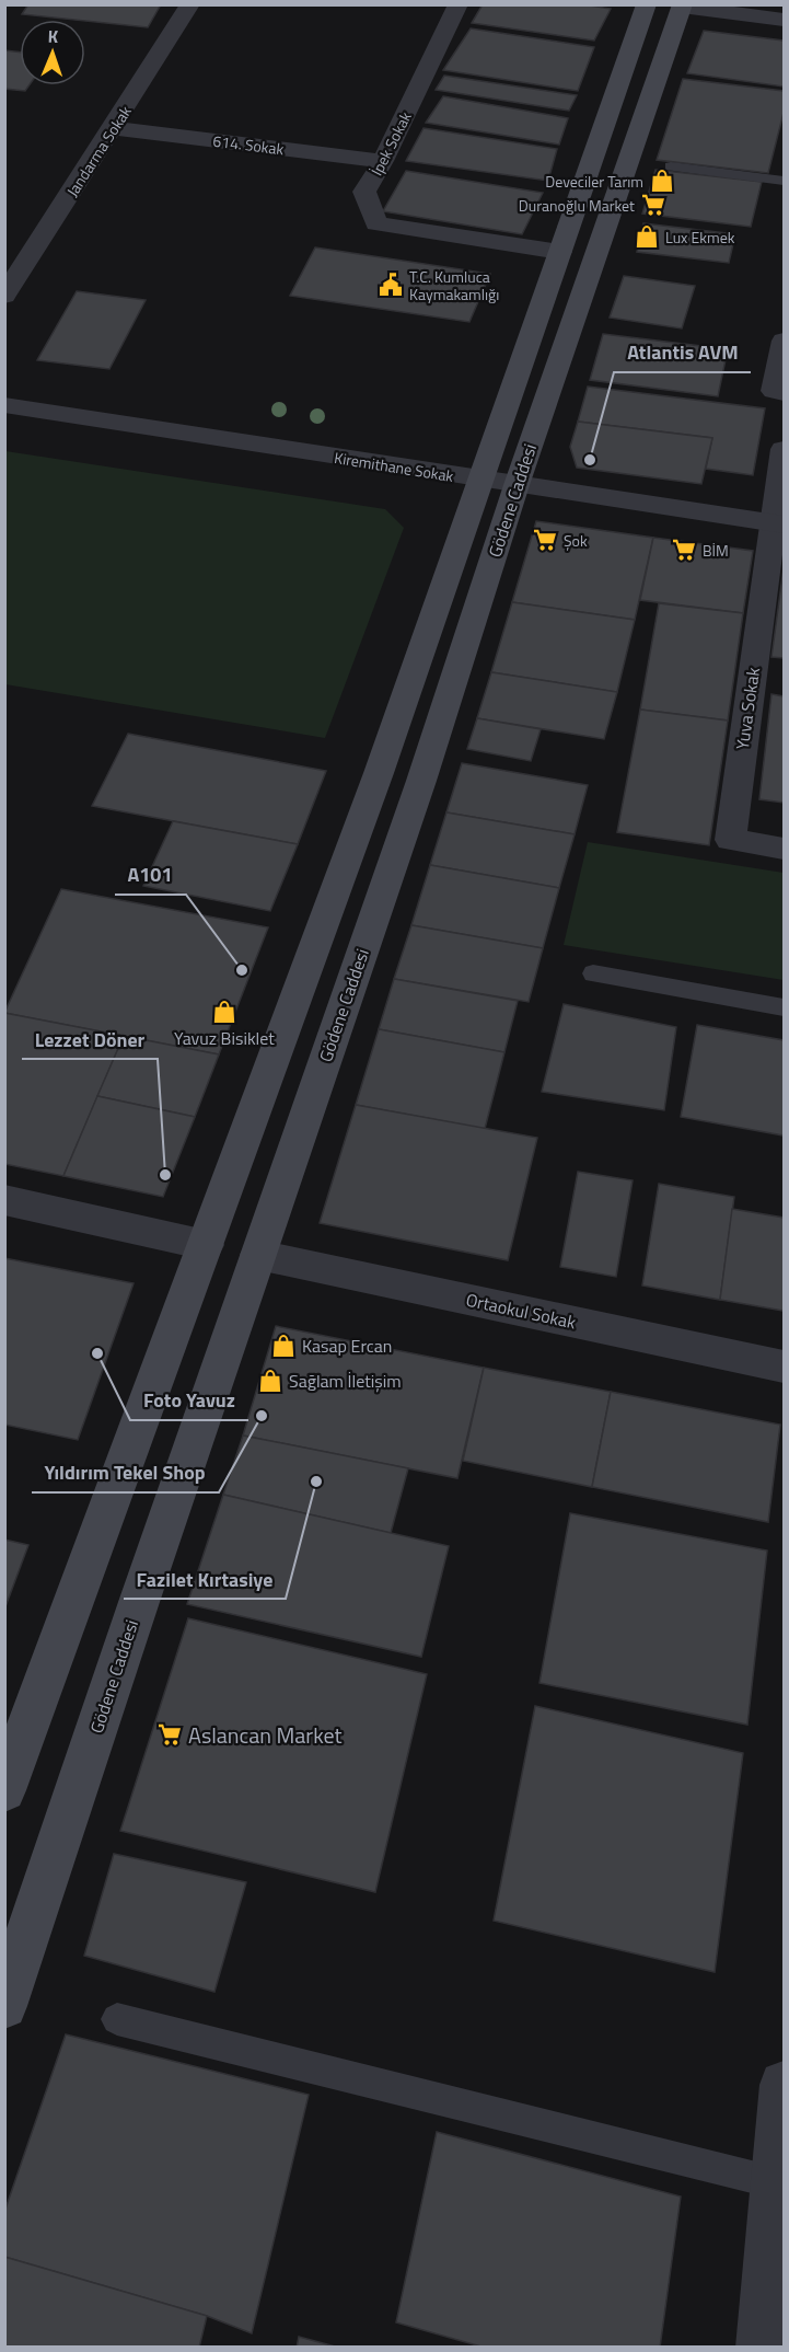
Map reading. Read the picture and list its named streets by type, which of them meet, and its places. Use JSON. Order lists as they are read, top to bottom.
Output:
{
  "streets": {
    "main road": ["Gödene Caddesi"],
    "street": [
      "İpek Sokak",
      "614. Sokak",
      "Jandarma Sokak",
      "Kiremithane Sokak",
      "Yuva Sokak",
      "Ortaokul Sokak"
    ]
  },
  "crossings": [
    ["İpek Sokak", "614. Sokak"],
    ["İpek Sokak", "Gödene Caddesi"],
    ["614. Sokak", "Jandarma Sokak"],
    ["Kiremithane Sokak", "Gödene Caddesi"],
    ["Kiremithane Sokak", "Yuva Sokak"],
    ["Gödene Caddesi", "Ortaokul Sokak"]
  ],
  "places": {
    "shop": [
      "Deveciler Tarım",
      "Lux Ekmek",
      "Yavuz Bisiklet",
      "Kasap Ercan",
      "Sağlam İletişim"
    ],
    "supermarket": [
      "Duranoğlu Market",
      "Şok",
      "BİM",
      "Aslancan Market"
    ],
    "public building": ["T.C. Kumluca Kaymakamlığı"],
    "other": [
      "Atlantis AVM",
      "A101",
      "Lezzet Döner",
      "Foto Yavuz",
      "Yıldırım Tekel Shop",
      "Fazilet Kırtasiye"
    ]
  },
  "north": "top"
}
